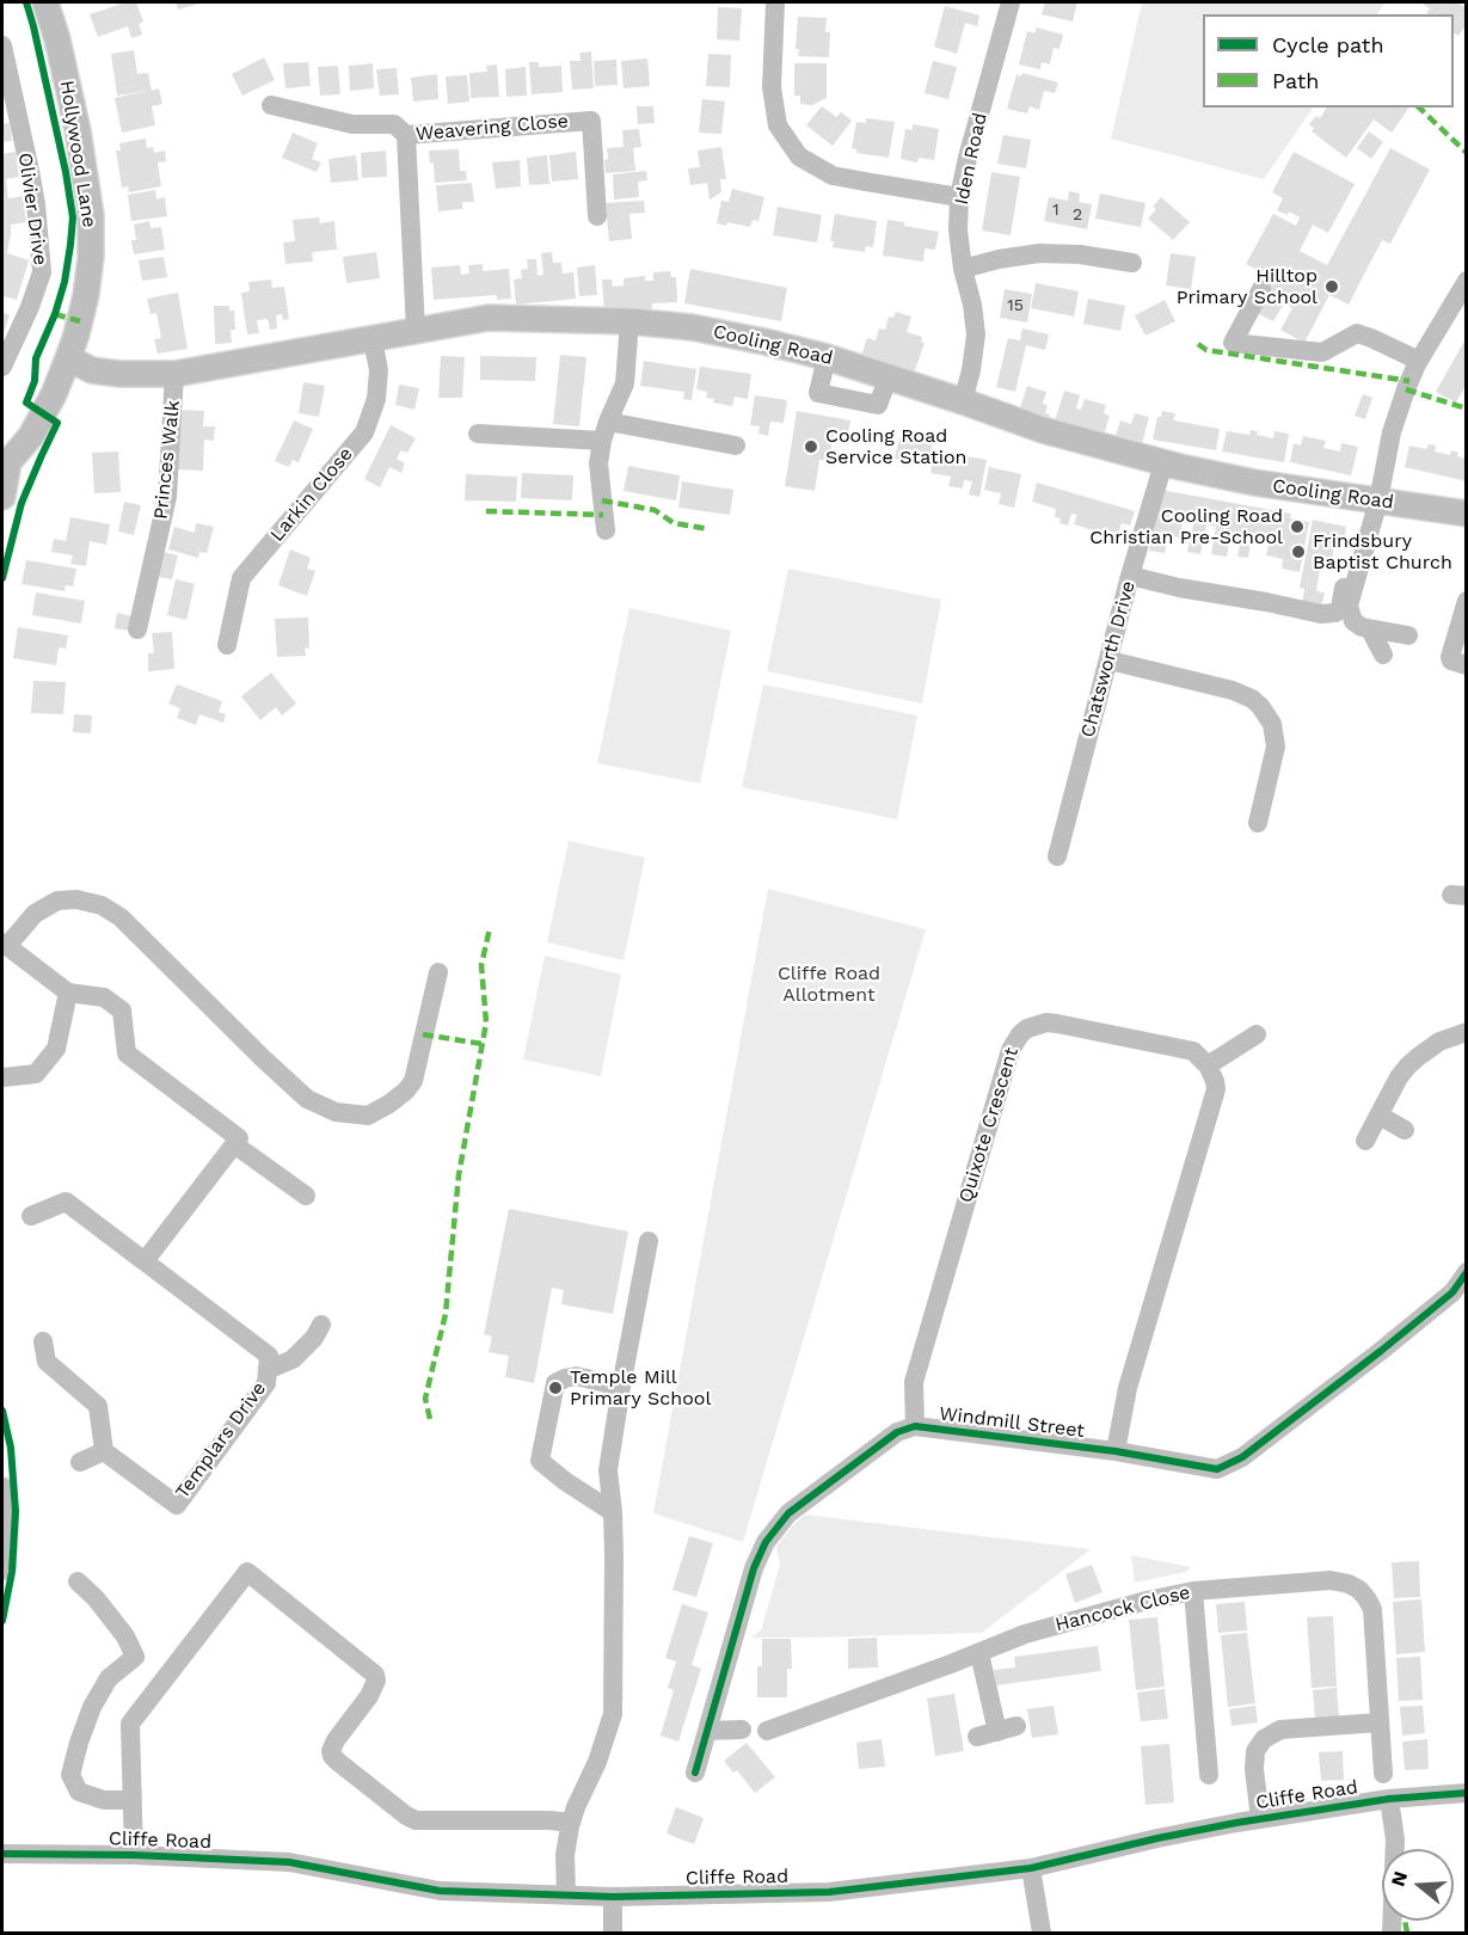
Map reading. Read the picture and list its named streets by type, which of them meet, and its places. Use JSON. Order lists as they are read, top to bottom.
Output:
{
  "streets": {
    "main road": ["Hollywood Lane", "Cooling Road"],
    "street": [
      "Weavering Close",
      "Iden Road",
      "Olivier Drive",
      "Princes Walk",
      "Larkin Close",
      "Chatsworth Drive",
      "Quixote Crescent",
      "Windmill Street",
      "Templars Drive",
      "Hancock Close",
      "Cliffe Road"
    ]
  },
  "crossings": [
    ["Weavering Close", "Cooling Road"],
    ["Hollywood Lane", "Cooling Road"],
    ["Iden Road", "Cooling Road"],
    ["Cooling Road", "Princes Walk"],
    ["Cooling Road", "Larkin Close"],
    ["Cooling Road", "Chatsworth Drive"],
    ["Quixote Crescent", "Windmill Street"]
  ],
  "parks": ["Cliffe Road Allotment"],
  "places": [
    "Hilltop Primary School",
    "Cooling Road Service Station",
    "Cooling Road Christian Pre-School",
    "Frindsbury Baptist Church",
    "Temple Mill Primary School"
  ],
  "house_numbers": ["1", "2", "15"],
  "legend": ["Cycle path", "Path"],
  "north": "left"
}
